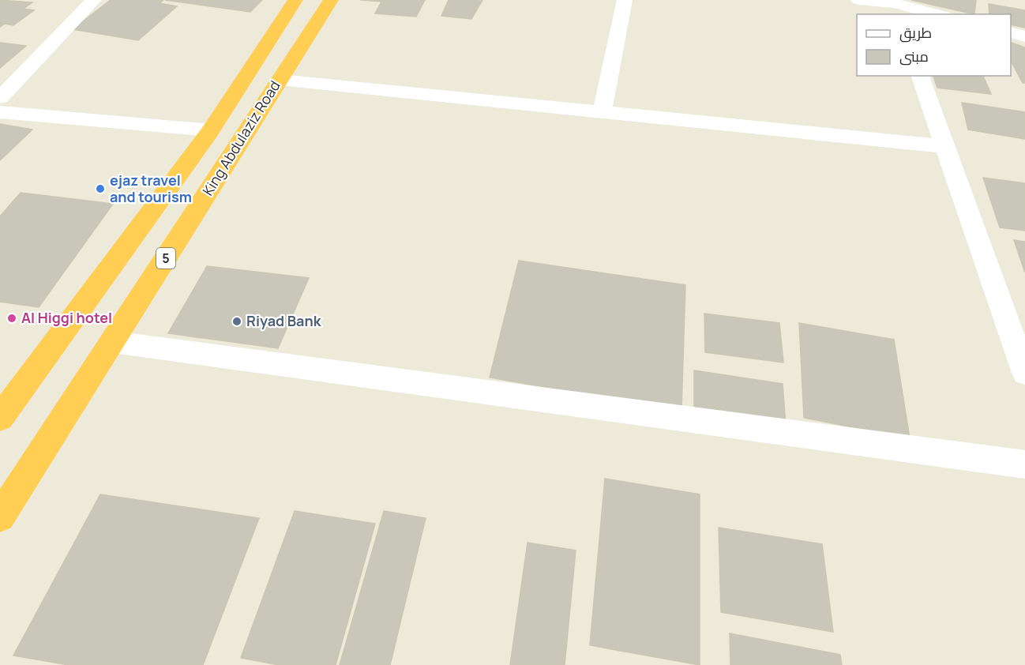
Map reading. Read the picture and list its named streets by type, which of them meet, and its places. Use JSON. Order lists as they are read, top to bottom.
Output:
{
  "streets": {
    "highway": ["King Abdulaziz Road", "5"]
  },
  "places": ["ejaz travel and tourism", "Al Higgi hotel", "Riyad Bank"],
  "legend": ["طريق", "مبنى"]
}
